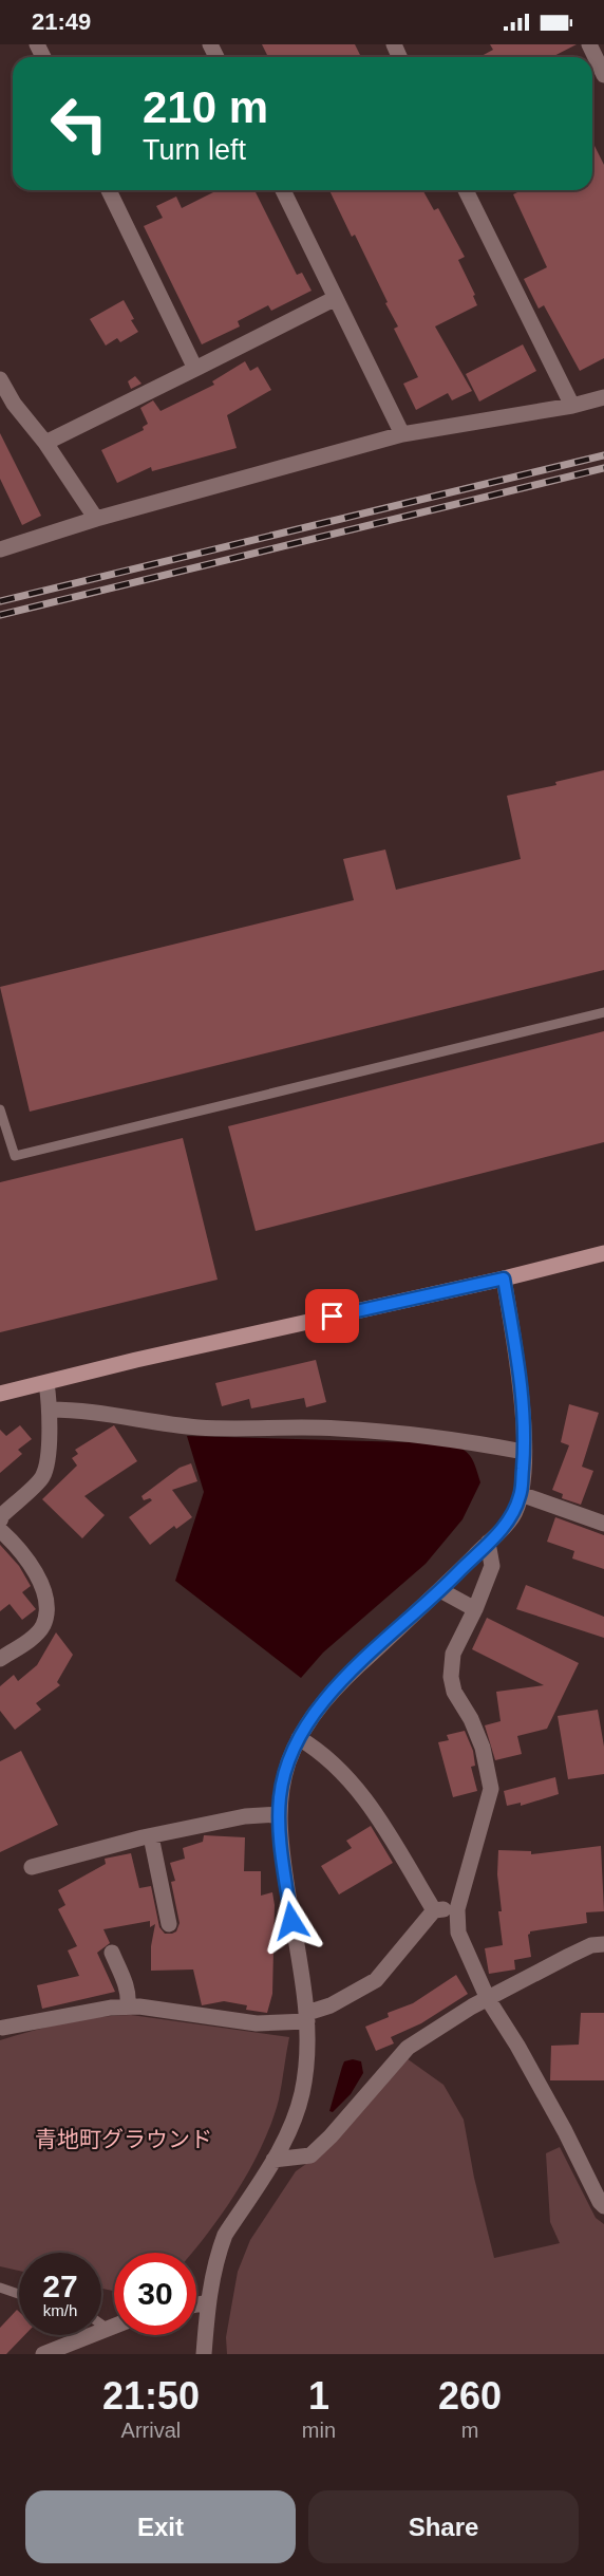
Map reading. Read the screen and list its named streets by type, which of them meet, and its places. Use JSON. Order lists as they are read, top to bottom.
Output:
{
  "parks": ["青地町グラウンド"],
  "page": {
    "status": "21:49",
    "turn": ["210 m", "Turn left"],
    "speed": "27 km/h",
    "limit": "30",
    "eta": [
      "21:50",
      "Arrival",
      "1",
      "min",
      "260",
      "m"
    ],
    "buttons": ["Exit", "Share"]
  }
}
